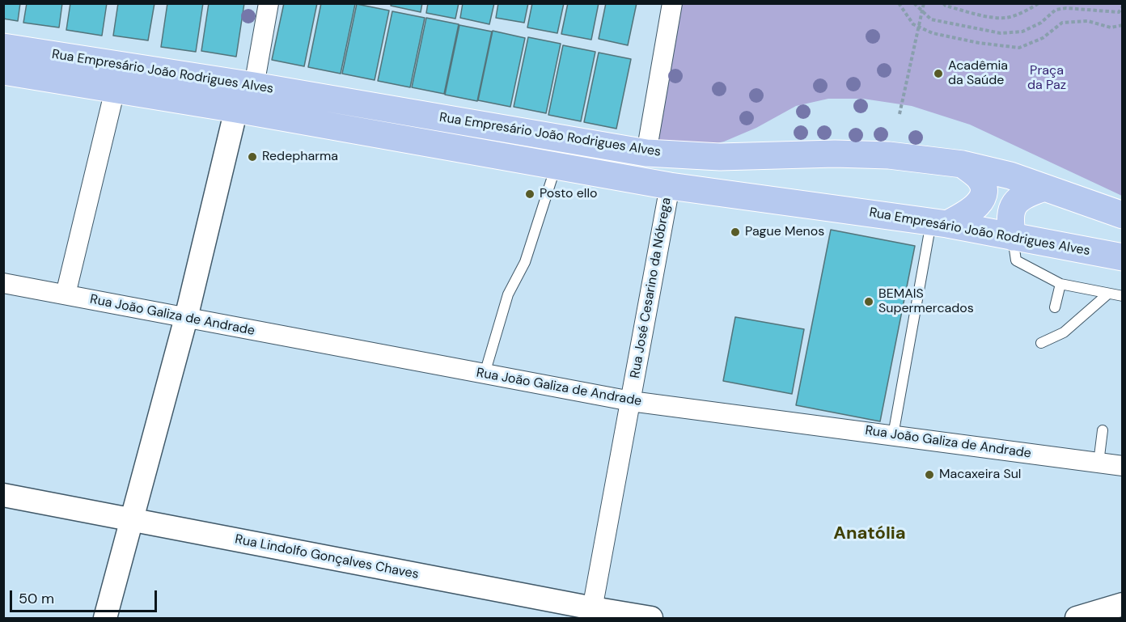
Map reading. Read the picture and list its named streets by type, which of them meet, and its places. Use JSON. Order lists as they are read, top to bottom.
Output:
{
  "streets": {
    "main road": ["Rua Empresário João Rodrigues Alves"],
    "street": ["Rua José Cesarino da Nóbrega", "Rua João Galiza de Andrade", "Rua Lindolfo Gonçalves Chaves"]
  },
  "crossings": [
    ["Rua Empresário João Rodrigues Alves", "Rua José Cesarino da Nóbrega"],
    ["Rua José Cesarino da Nóbrega", "Rua João Galiza de Andrade"],
    ["Rua José Cesarino da Nóbrega", "Rua Lindolfo Gonçalves Chaves"]
  ],
  "districts": ["Anatólia"],
  "parks": ["Praça da Paz"],
  "places": [
    "Acadêmia da Saúde",
    "Redepharma",
    "Posto ello",
    "Pague Menos",
    "BEMAIS Supermercados",
    "Macaxeira Sul"
  ],
  "scale_bar": "50 m"
}
